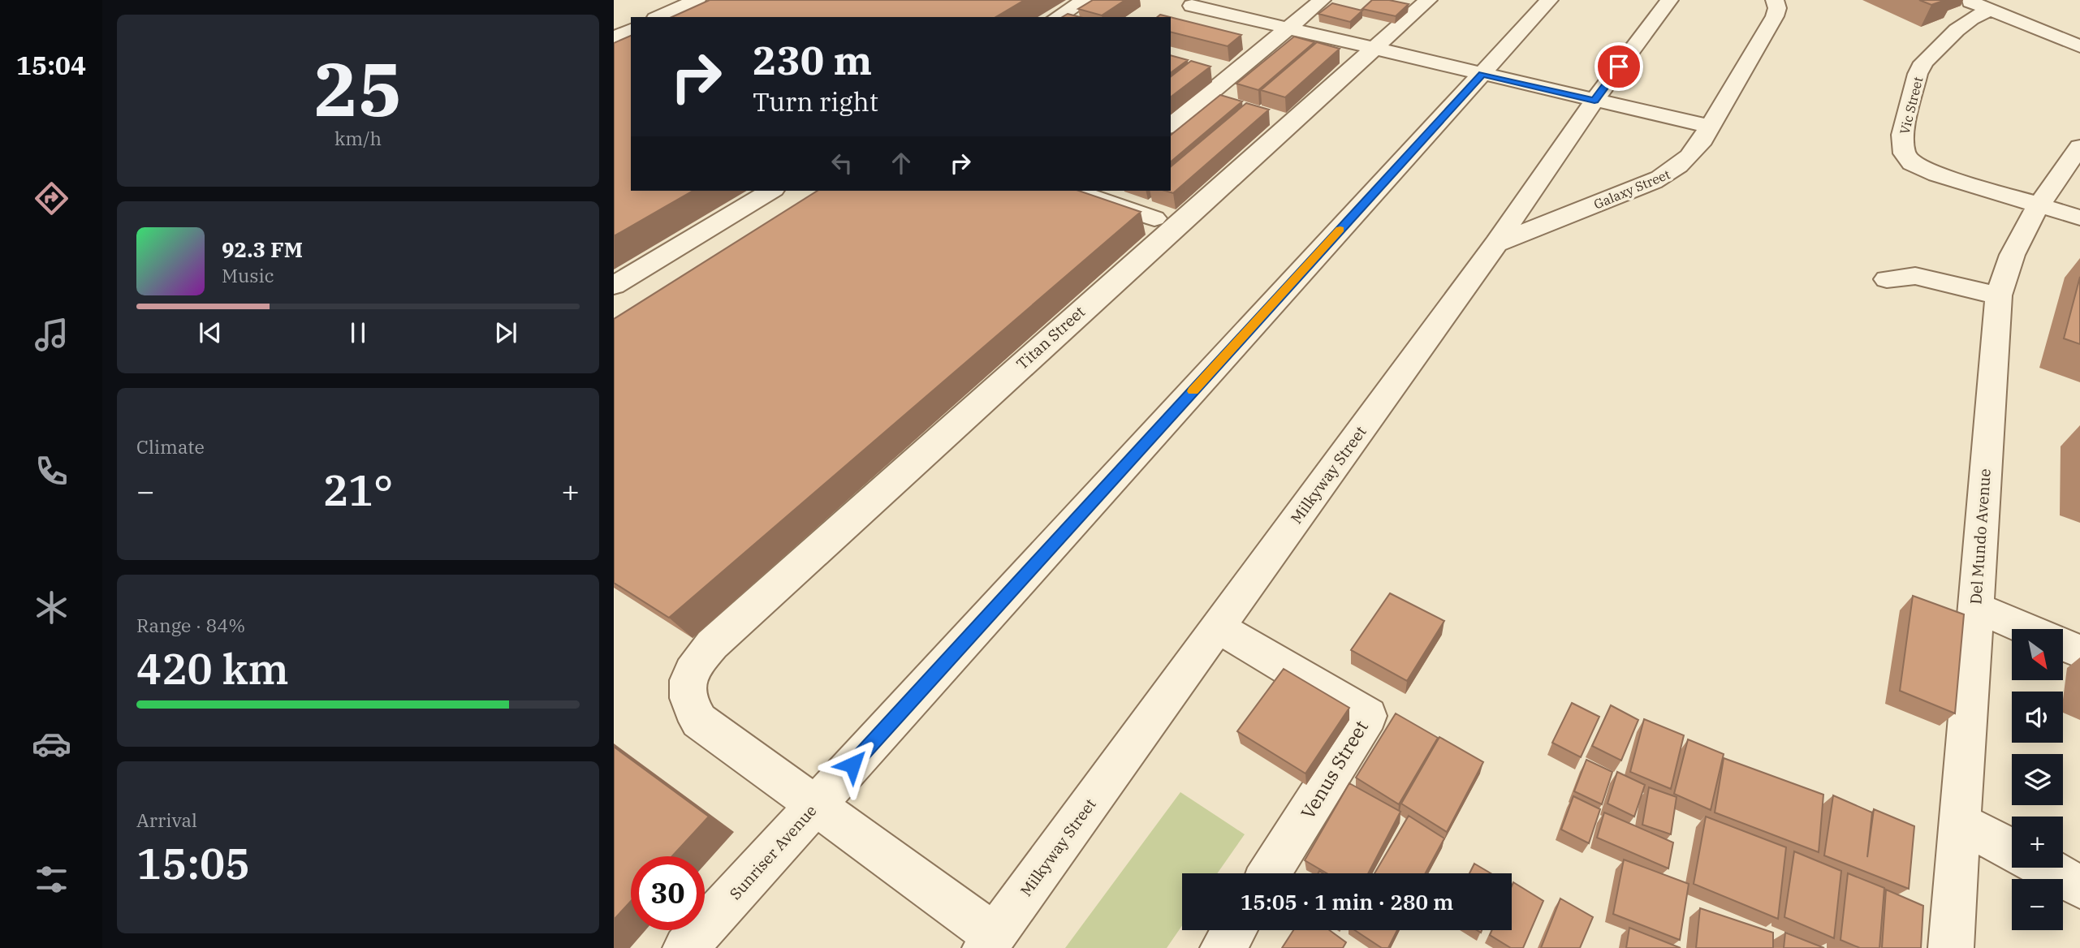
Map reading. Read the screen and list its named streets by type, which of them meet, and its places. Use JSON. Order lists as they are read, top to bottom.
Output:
{
  "streets": {
    "street": [
      "Vic Street",
      "Galaxy Street",
      "Titan Street",
      "Milkyway Street",
      "Del Mundo Avenue",
      "Venus Street",
      "Sunriser Avenue"
    ]
  },
  "crossings": [
    ["Vic Street", "Del Mundo Avenue"],
    ["Galaxy Street", "Milkyway Street"],
    ["Titan Street", "Sunriser Avenue"],
    ["Milkyway Street", "Venus Street"]
  ],
  "north": "bottom right",
  "page": {
    "tabs": "15:04",
    "tile": [
      ["25", "km/h"],
      "Climate",
      ["Range · 84%", "420 km"],
      ["Arrival", "15:05"]
    ],
    "turn": ["230 m", "Turn right"],
    "song": ["92.3 FM", "Music"],
    "heat": ["−", "21°", "+"],
    "map_buttons": ["+", "−"],
    "limit": "30",
    "trip": "15:05 · 1 min · 280 m"
  }
}
